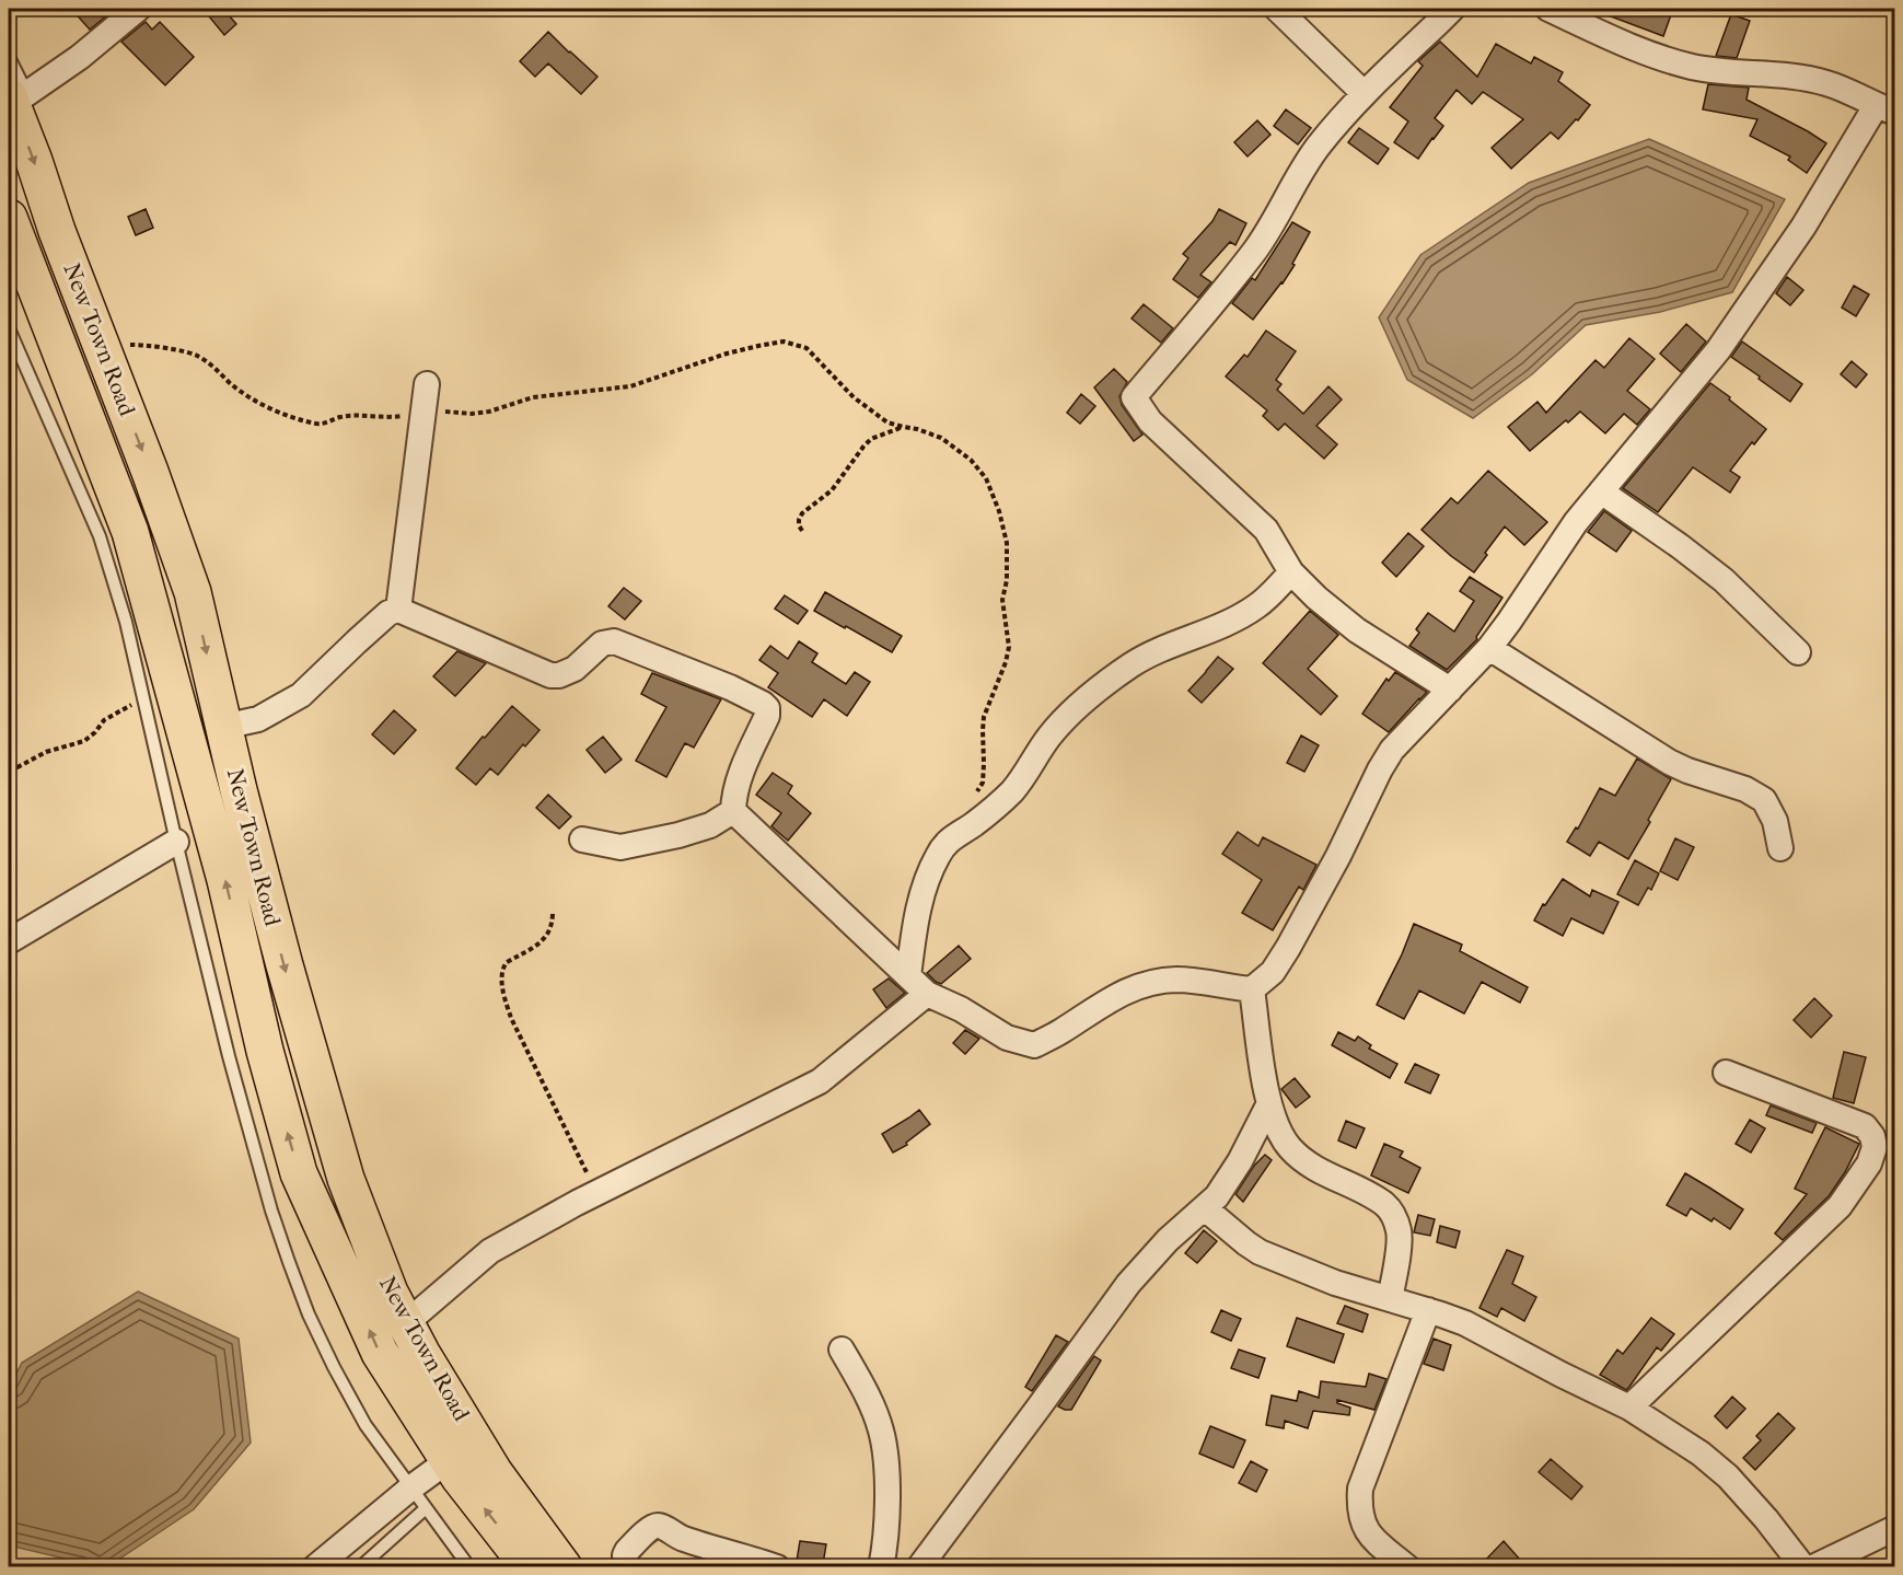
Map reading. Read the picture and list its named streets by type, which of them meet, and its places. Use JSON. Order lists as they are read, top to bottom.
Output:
{
  "streets": {
    "main road": ["New Town Road"]
  }
}
